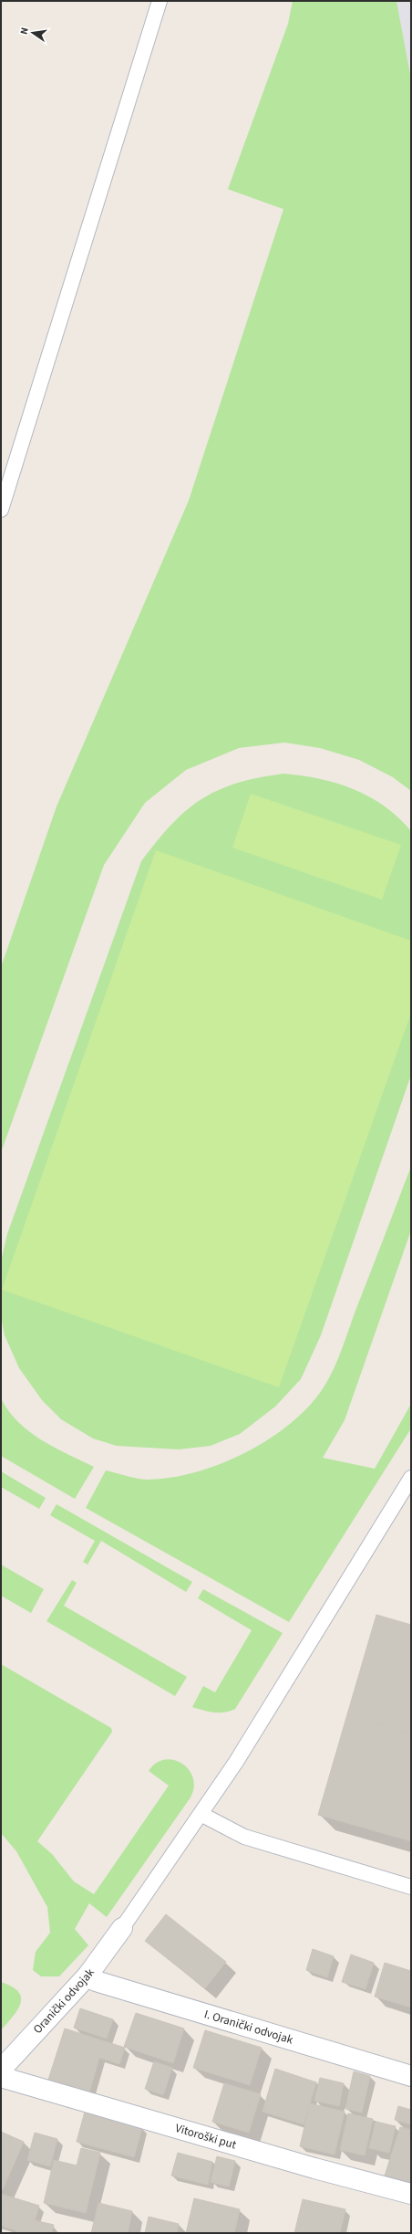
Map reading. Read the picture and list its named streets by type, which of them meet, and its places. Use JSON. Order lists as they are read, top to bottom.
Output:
{
  "streets": {
    "street": ["Oranički odvojak", "I. Oranički odvojak", "Vitoroški put"]
  },
  "crossings": [
    ["Oranički odvojak", "I. Oranički odvojak"]
  ],
  "north": "left"
}
